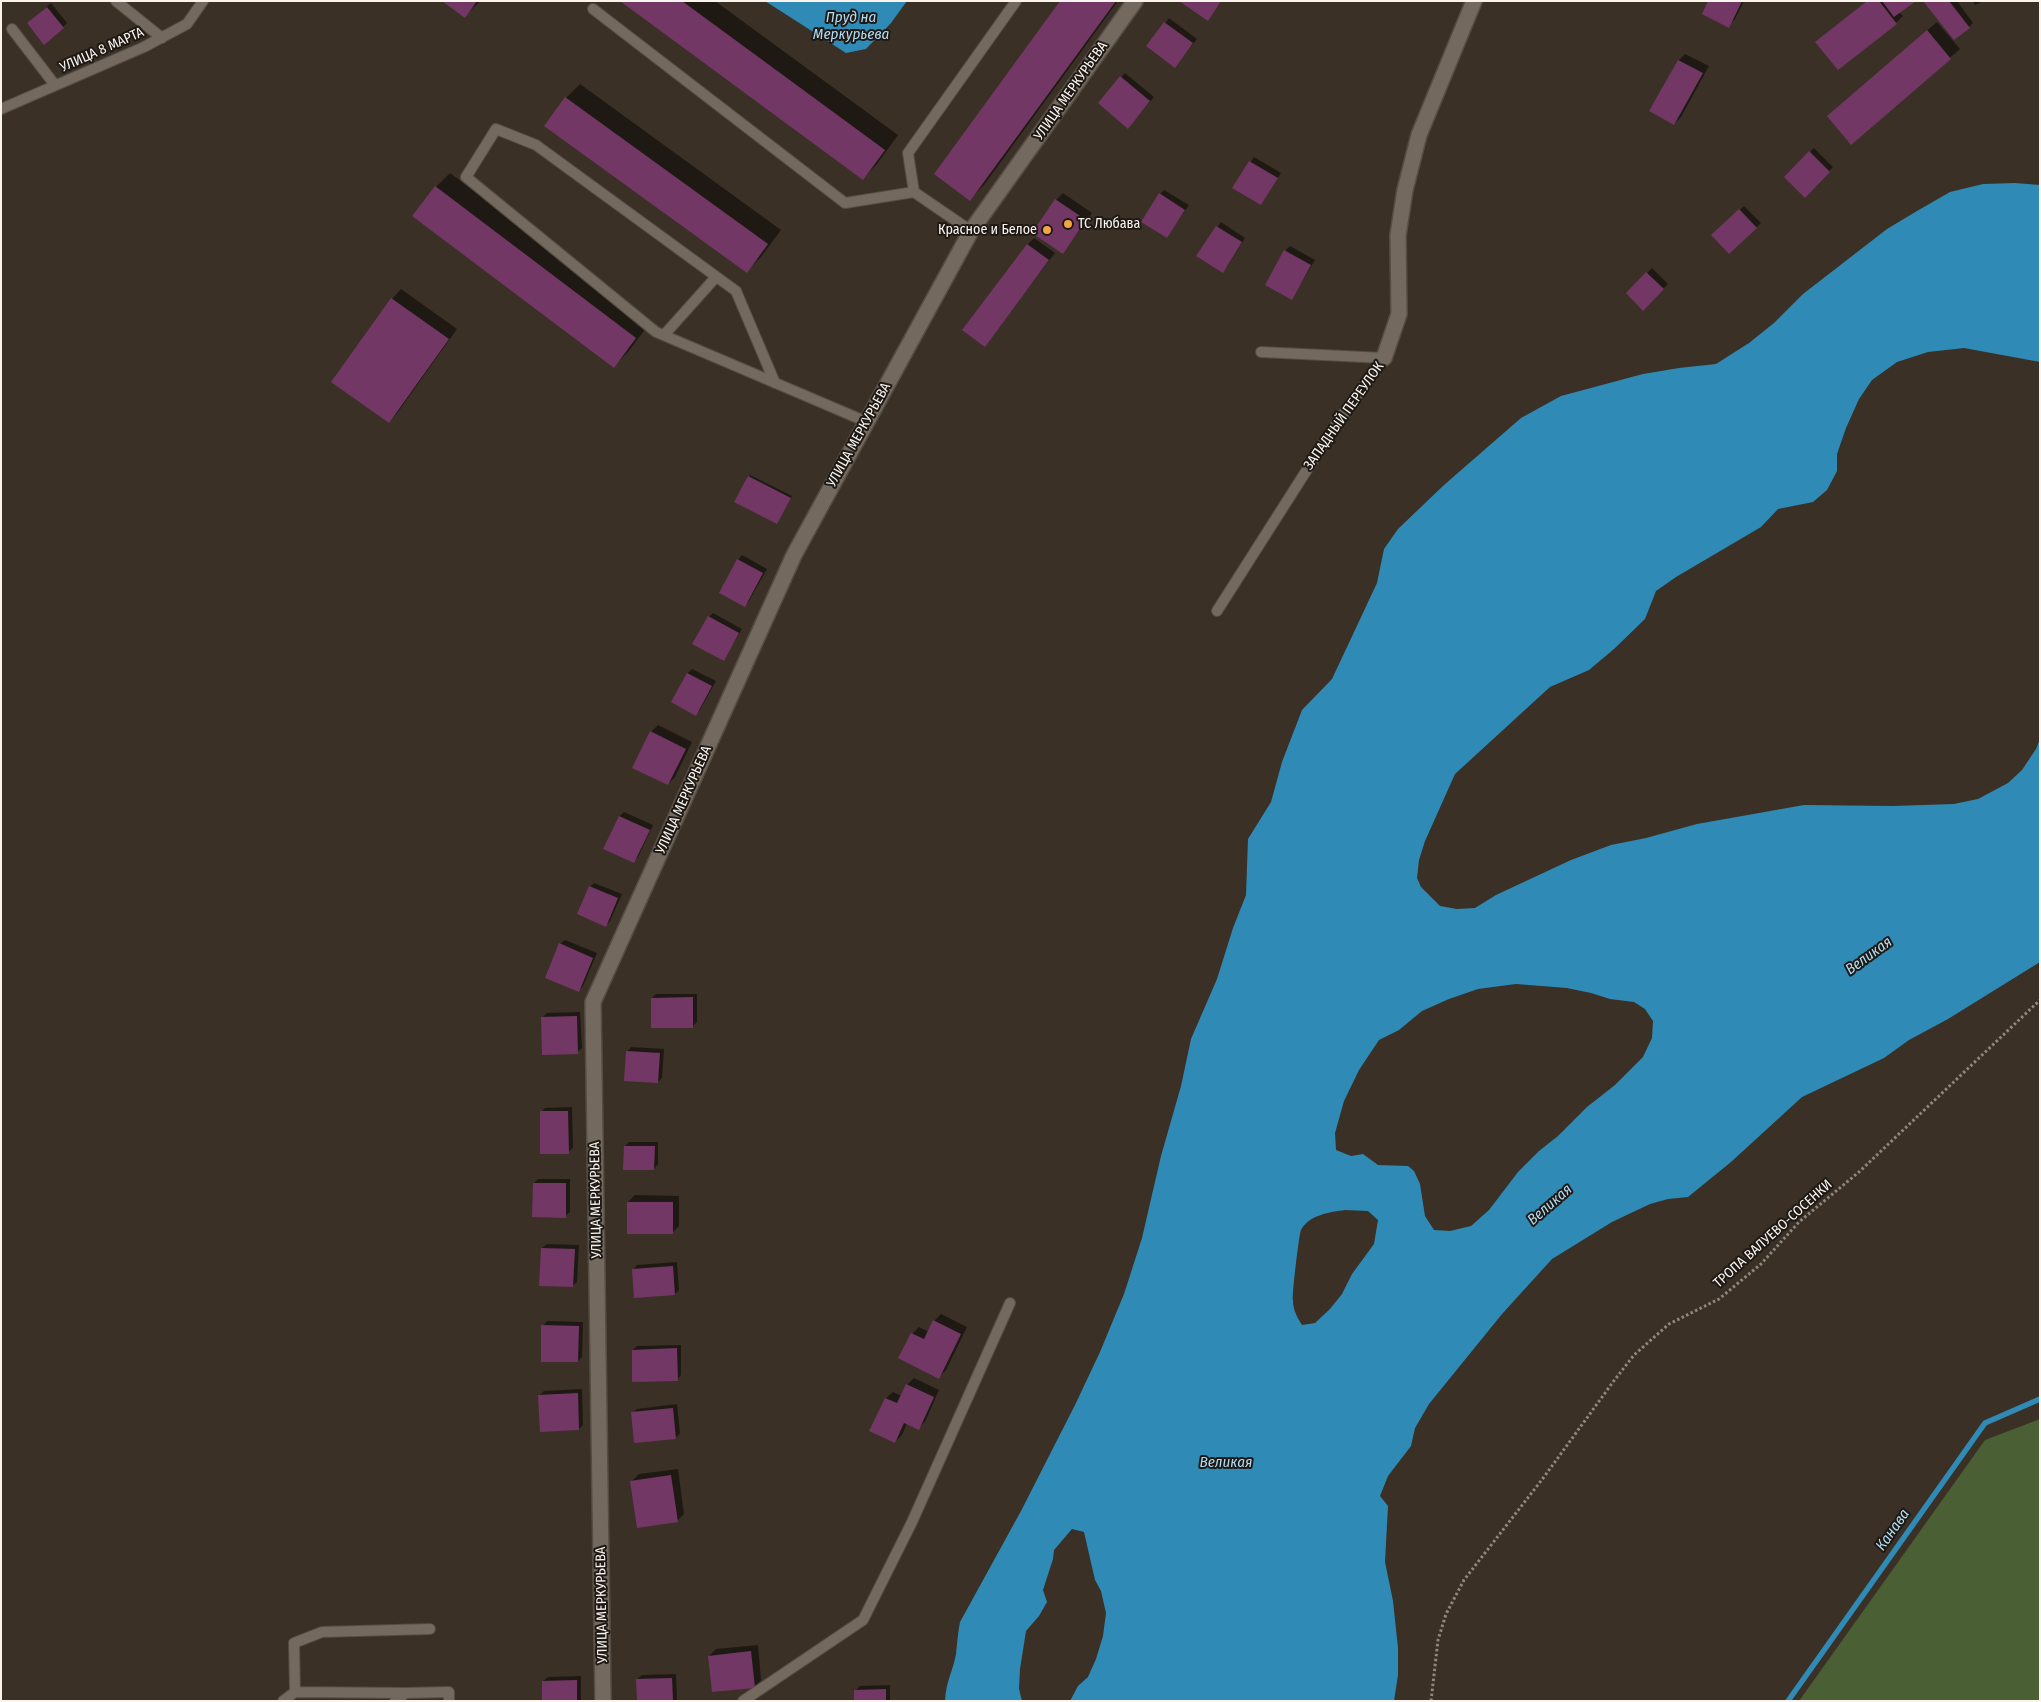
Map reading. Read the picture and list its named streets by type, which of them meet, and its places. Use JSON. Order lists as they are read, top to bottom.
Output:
{
  "streets": {
    "street": ["УЛИЦА МЕРКУРЬЕВА", "ЗАПАДНЫЙ ПЕРЕУЛОК"],
    "lane": ["УЛИЦА 8 МАРТА"],
    "path": ["ТРОПА ВАЛУЕВО-СОСЕНКИ"]
  },
  "water": ["Пруд на Меркурьева", "Великая", "Канава"],
  "places": ["ТС Любава", "Красное и Белое"]
}
